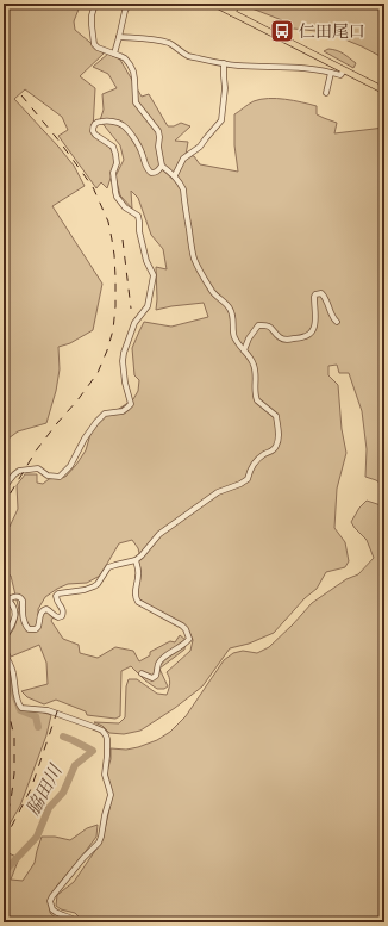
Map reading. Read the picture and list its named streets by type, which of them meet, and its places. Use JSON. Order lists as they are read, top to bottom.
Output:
{
  "water": ["脇田川"],
  "places": {
    "bus stop": ["仁田尾口"]
  }
}
